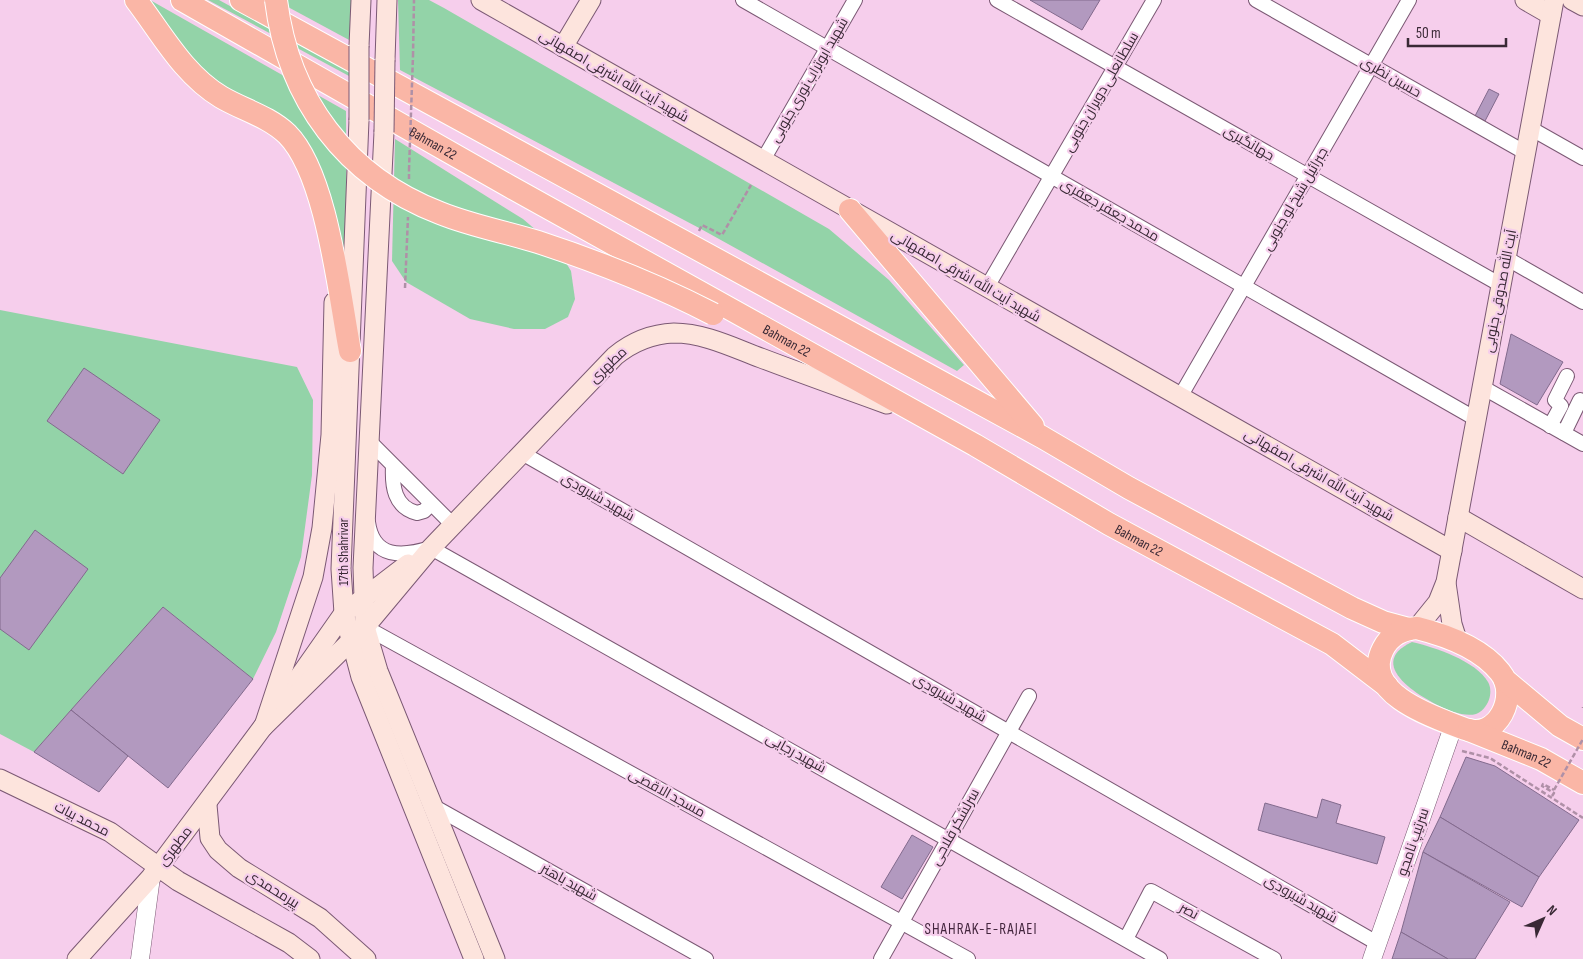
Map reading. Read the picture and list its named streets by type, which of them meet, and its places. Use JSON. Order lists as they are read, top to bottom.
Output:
{
  "streets": {
    "highway": ["Bahman 22"],
    "main road": [
      "شهید آیت الله اشرفی اصفهانی",
      "آیت الله صدوقی جنوبی",
      "مطهری",
      "17th Shahrivar",
      "محمد بیات",
      "پیرمحمدی"
    ],
    "street": [
      "حسین نظری",
      "شهید ابوتراب نوری جنوبی",
      "سلطانعلی دویران جنوبی",
      "جهانگیری",
      "جبرائیل شیخ لو جنوبی",
      "محمد جعفر جعفری",
      "شهید شیرودی",
      "شهید رجایی",
      "مسجد الاقصی",
      "سرلشکر فلاحی",
      "سرتیپ نامجو",
      "شهید باهنر",
      "نصر"
    ]
  },
  "crossings": [
    ["شهید آیت الله اشرفی اصفهانی", "شهید ابوتراب نوری جنوبی"],
    ["شهید آیت الله اشرفی اصفهانی", "سلطانعلی دویران جنوبی"],
    ["شهید آیت الله اشرفی اصفهانی", "جبرائیل شیخ لو جنوبی"],
    ["شهید آیت الله اشرفی اصفهانی", "آیت الله صدوقی جنوبی"],
    ["حسین نظری", "جبرائیل شیخ لو جنوبی"],
    ["حسین نظری", "آیت الله صدوقی جنوبی"],
    ["شهید ابوتراب نوری جنوبی", "محمد جعفر جعفری"],
    ["سلطانعلی دویران جنوبی", "جهانگیری"],
    ["سلطانعلی دویران جنوبی", "محمد جعفر جعفری"],
    ["Bahman 22", "سرتیپ نامجو"],
    ["جهانگیری", "جبرائیل شیخ لو جنوبی"],
    ["جهانگیری", "آیت الله صدوقی جنوبی"],
    ["جبرائیل شیخ لو جنوبی", "محمد جعفر جعفری"],
    ["محمد جعفر جعفری", "آیت الله صدوقی جنوبی"],
    ["مطهری", "شهید شیرودی"],
    ["مطهری", "شهید رجایی"],
    ["مطهری", "محمد بیات"],
    ["مطهری", "پیرمحمدی"],
    ["شهید شیرودی", "سرلشکر فلاحی"],
    ["شهید شیرودی", "سرتیپ نامجو"],
    ["17th Shahrivar", "مسجد الاقصی"],
    ["17th Shahrivar", "شهید باهنر"],
    ["شهید رجایی", "سرلشکر فلاحی"],
    ["شهید رجایی", "نصر"],
    ["مسجد الاقصی", "سرلشکر فلاحی"]
  ],
  "districts": ["SHAHRAK-E-RAJAEI"],
  "scale_bar": "50 m",
  "north": "top right"
}
